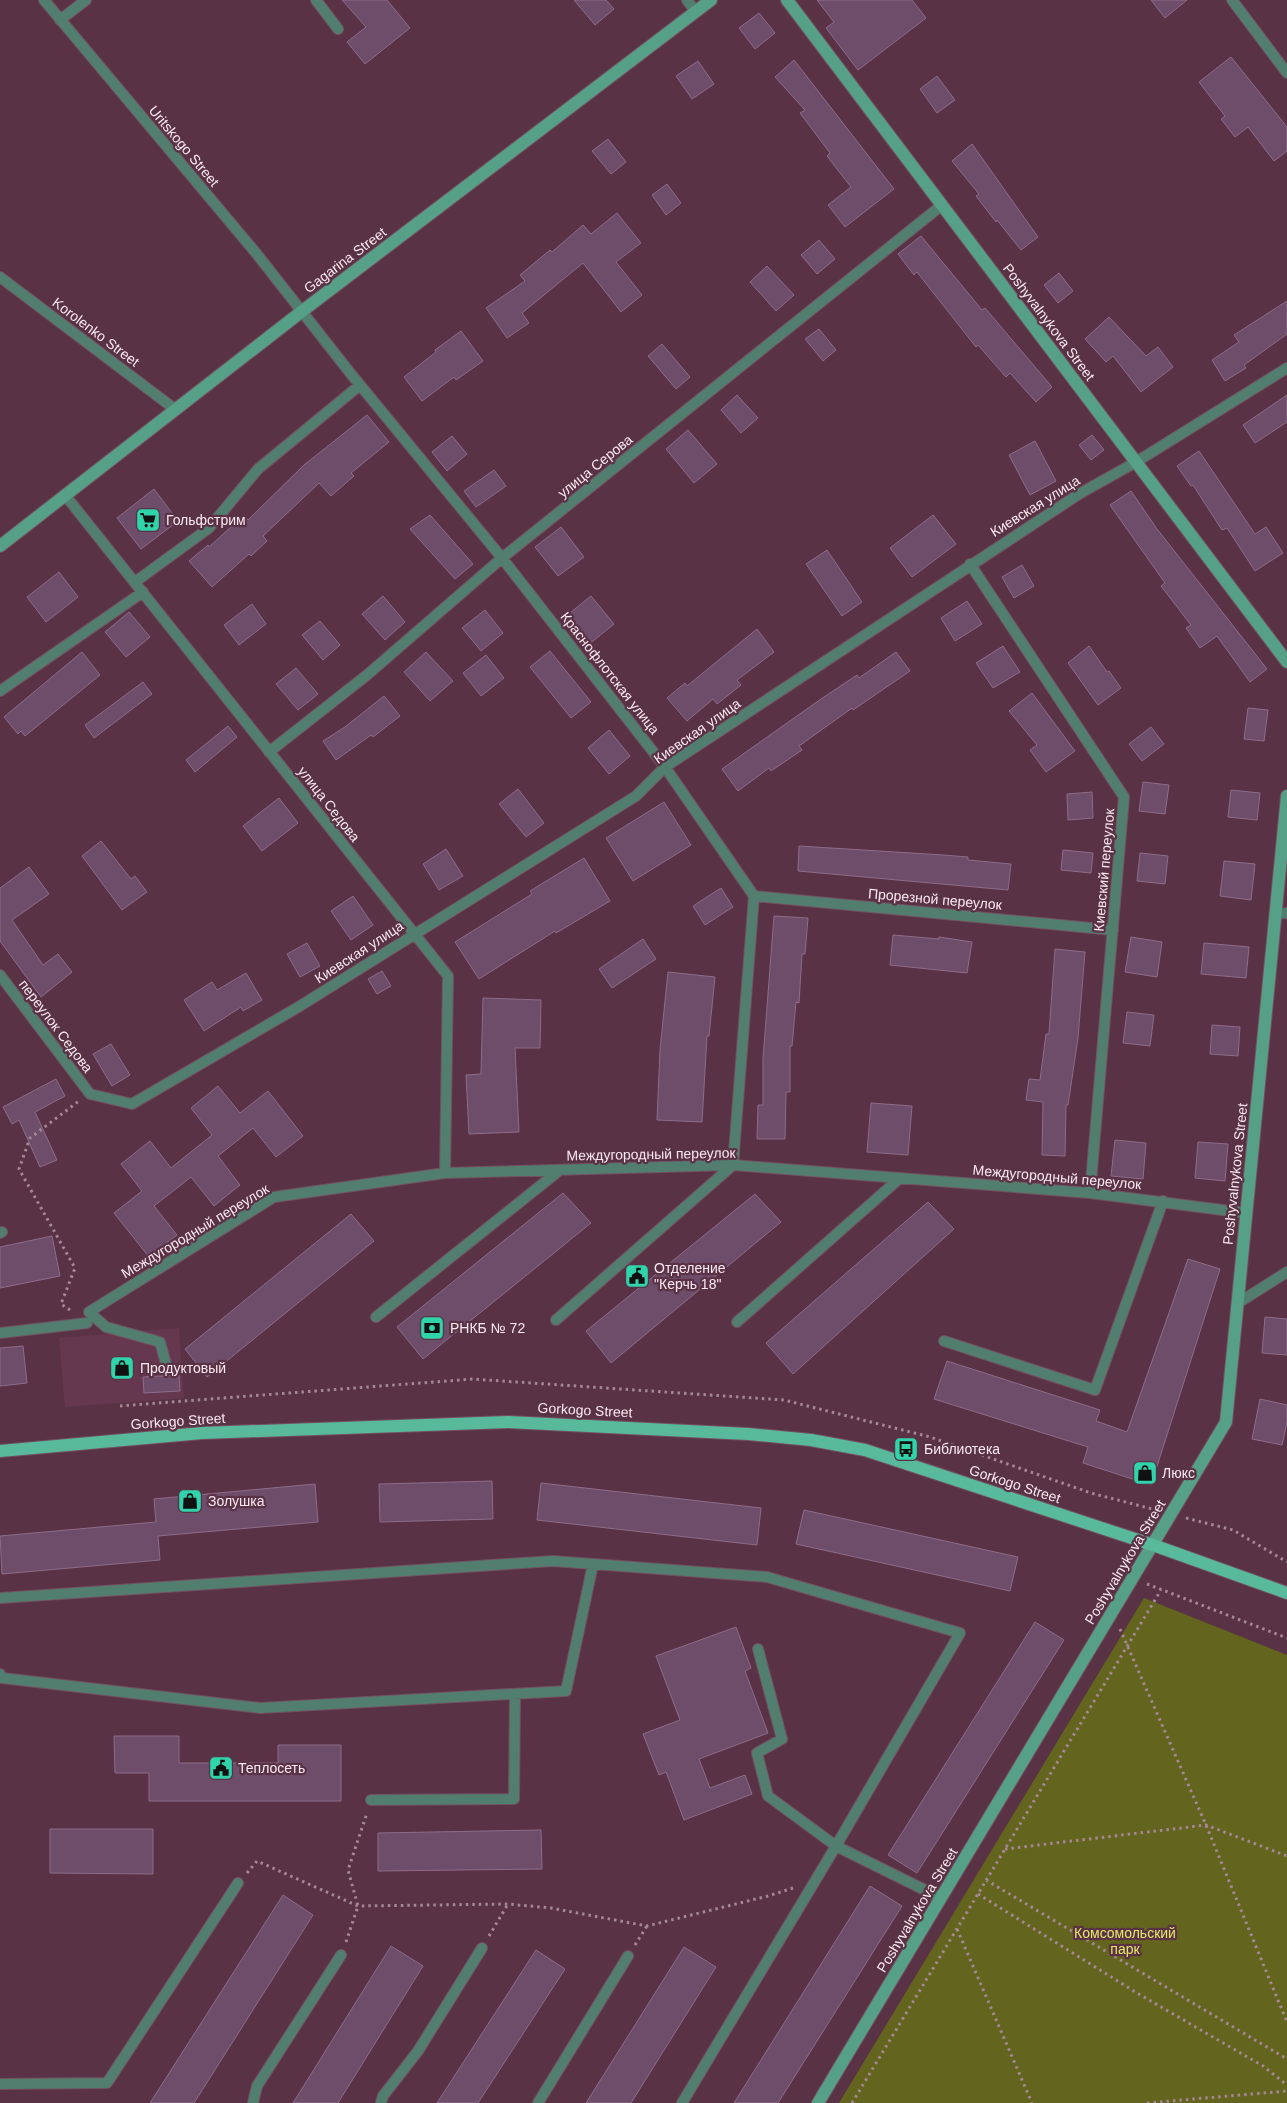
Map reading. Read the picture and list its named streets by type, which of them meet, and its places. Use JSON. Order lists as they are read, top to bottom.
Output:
{
  "streets": {
    "main road": ["Gagarina Street", "Poshyvalnykova Street", "Gorkogo Street"],
    "lane": [
      "Uritskogo Street",
      "Korolenko Street",
      "улица Серова",
      "Киевская улица",
      "Краснофлотская улица",
      "улица Седова",
      "Киевский переулок",
      "Прорезной переулок",
      "переулок Седова",
      "Междугородный переулок"
    ]
  },
  "crossings": [
    ["Uritskogo Street", "Gagarina Street"],
    ["Uritskogo Street", "Краснофлотская улица"],
    ["Gagarina Street", "Korolenko Street"],
    ["Gagarina Street", "Краснофлотская улица"],
    ["Gagarina Street", "улица Седова"],
    ["Poshyvalnykova Street", "улица Серова"],
    ["Poshyvalnykova Street", "Киевская улица"],
    ["Poshyvalnykova Street", "Междугородный переулок"],
    ["Poshyvalnykova Street", "Gorkogo Street"],
    ["улица Серова", "Краснофлотская улица"],
    ["улица Серова", "улица Седова"],
    ["Киевская улица", "Краснофлотская улица"],
    ["Киевская улица", "улица Седова"],
    ["Киевская улица", "Киевский переулок"],
    ["Киевская улица", "переулок Седова"],
    ["Краснофлотская улица", "Прорезной переулок"],
    ["улица Седова", "Междугородный переулок"],
    ["Киевский переулок", "Прорезной переулок"],
    ["Киевский переулок", "Междугородный переулок"]
  ],
  "parks": ["Комсомольский парк"],
  "places": {
    "supermarket": ["Гольфстрим"],
    "public building": ["Отделение \"Керчь 18\"", "Теплосеть"],
    "bank": ["РНКБ № 72"],
    "shop": ["Продуктовый", "Люкс", "Золушка"],
    "bus stop": ["Библиотека"]
  }
}
